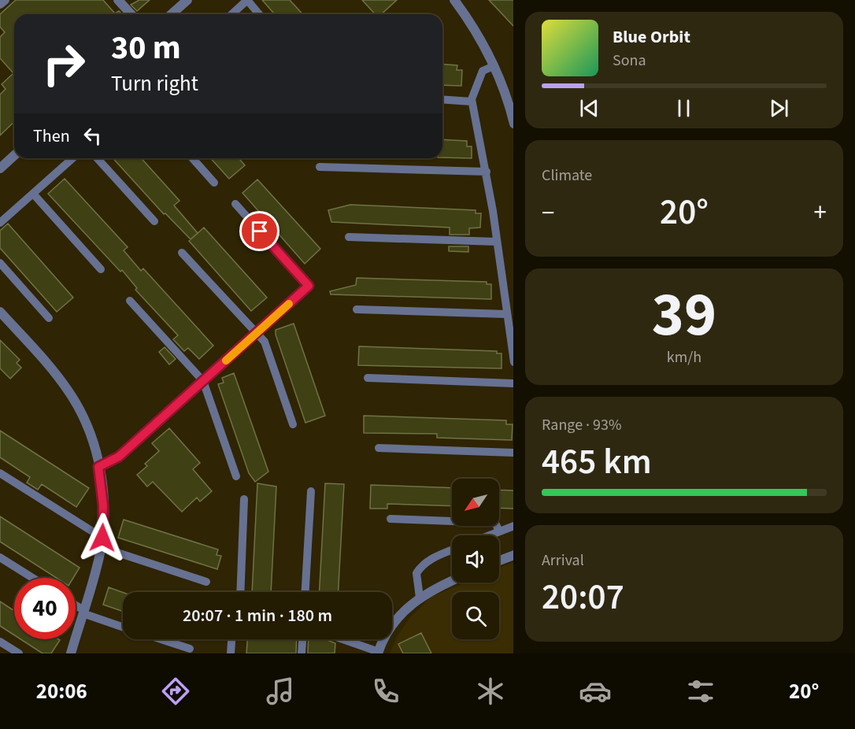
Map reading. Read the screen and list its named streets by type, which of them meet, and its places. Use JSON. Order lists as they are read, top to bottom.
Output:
{
  "north": "bottom left",
  "page": {
    "turn": ["30 m", "Turn right"],
    "song": ["Blue Orbit", "Sona"],
    "then": "Then",
    "tile": [
      "Climate",
      ["39", "km/h"],
      ["Range · 93%", "465 km"],
      ["Arrival", "20:07"]
    ],
    "heat": ["−", "20°", "+"],
    "limit": "40",
    "trip": "20:07 · 1 min · 180 m",
    "tabs": ["20:06", "20°"]
  }
}
